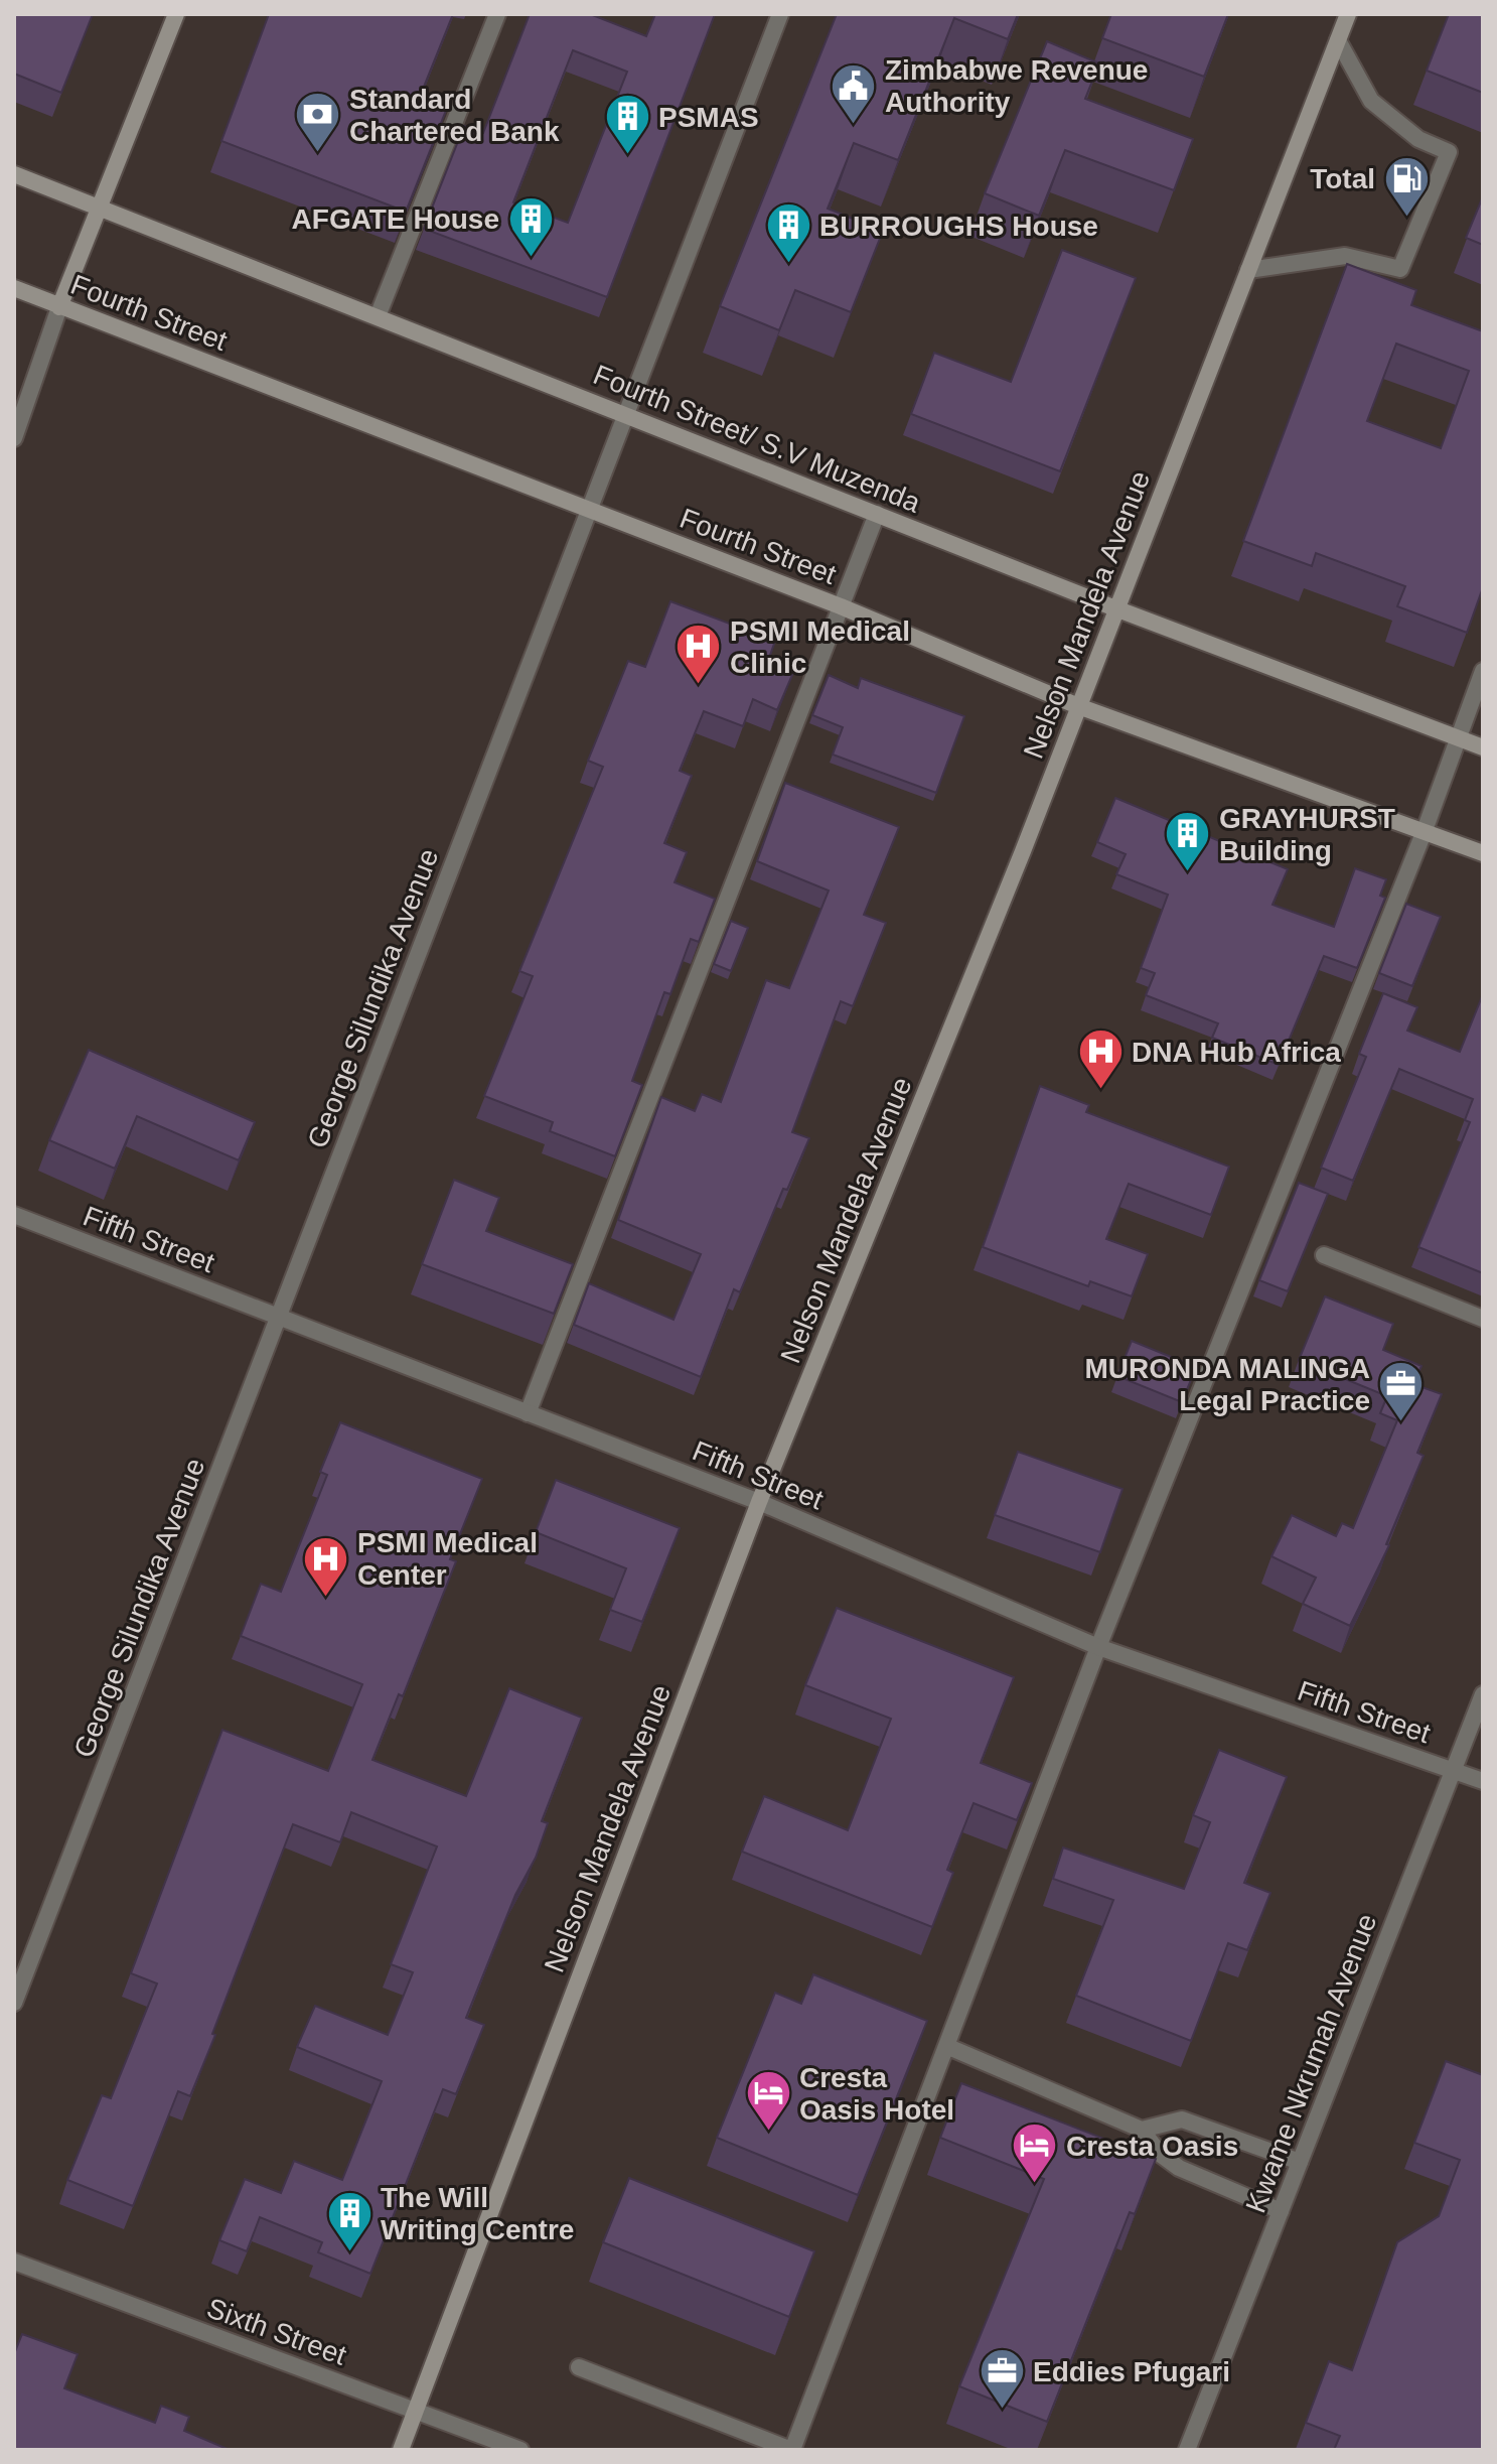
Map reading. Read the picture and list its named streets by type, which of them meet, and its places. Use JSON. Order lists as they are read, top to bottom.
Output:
{
  "streets": {
    "main road": ["Fourth Street", "Fourth Street/ S.V Muzenda", "Nelson Mandela Avenue"],
    "street": [
      "George Silundika Avenue",
      "Fifth Street",
      "Kwame Nkrumah Avenue",
      "Sixth Street"
    ]
  },
  "crossings": [
    ["Fourth Street", "Nelson Mandela Avenue"],
    ["Fourth Street", "George Silundika Avenue"],
    ["Fourth Street/ S.V Muzenda", "Nelson Mandela Avenue"],
    ["Fourth Street/ S.V Muzenda", "George Silundika Avenue"],
    ["Nelson Mandela Avenue", "Fifth Street"],
    ["Nelson Mandela Avenue", "Sixth Street"],
    ["George Silundika Avenue", "Fifth Street"],
    ["Fifth Street", "Kwame Nkrumah Avenue"]
  ],
  "places": {
    "public building": ["Zimbabwe Revenue Authority"],
    "bank": ["Standard Chartered Bank"],
    "building": [
      "PSMAS",
      "AFGATE House",
      "BURROUGHS House",
      "GRAYHURST Building",
      "The Will Writing Centre"
    ],
    "fuel station": ["Total"],
    "hospital": ["PSMI Medical Clinic", "DNA Hub Africa", "PSMI Medical Center"],
    "office": ["MURONDA MALINGA Legal Practice", "Eddies Pfugari"],
    "hotel": ["Cresta Oasis Hotel", "Cresta Oasis"]
  }
}
